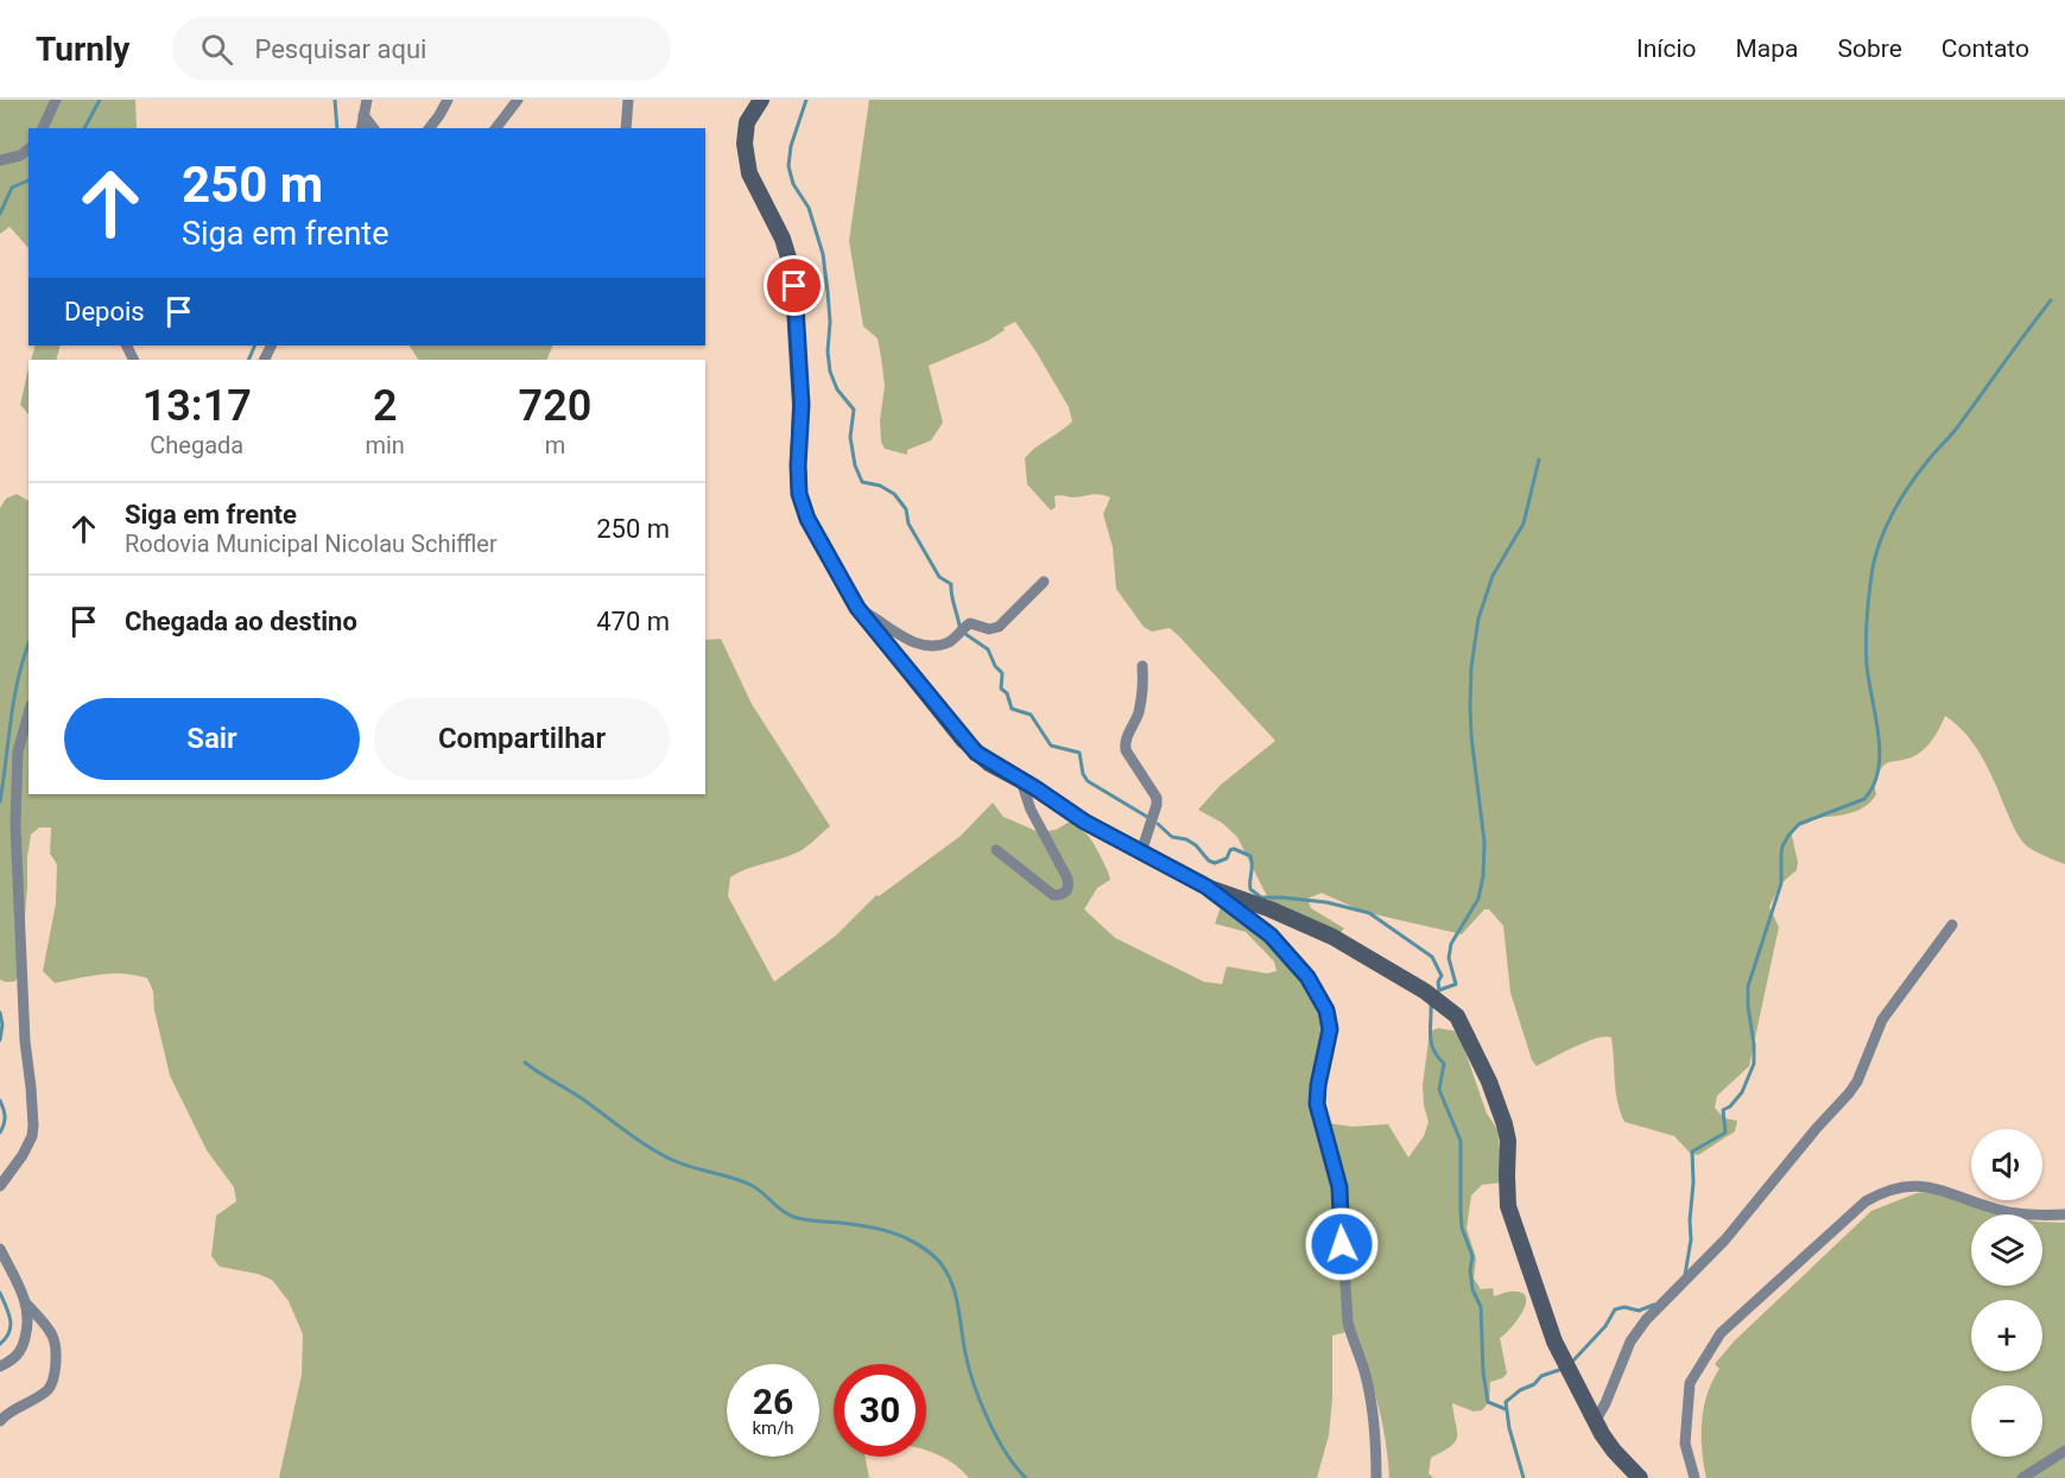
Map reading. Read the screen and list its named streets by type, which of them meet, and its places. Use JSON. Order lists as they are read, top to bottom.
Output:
{
  "page": {
    "header": "Turnly",
    "search": "Pesquisar aqui",
    "nav": [
      "Início",
      "Mapa",
      "Sobre",
      "Contato"
    ],
    "turn": ["250 m", "Siga em frente"],
    "then": "Depois",
    "eta": [
      "13:17",
      "Chegada",
      "2",
      "min",
      "720",
      "m"
    ],
    "list": [
      {
        "name": "Siga em frente",
        "note": "Rodovia Municipal Nicolau Schiffler",
        "value": "250 m"
      },
      {
        "name": "Chegada ao destino",
        "value": "470 m"
      }
    ],
    "buttons": ["Sair", "Compartilhar"],
    "map_buttons": ["+", "−"],
    "speed": "26 km/h",
    "limit": "30"
  }
}
